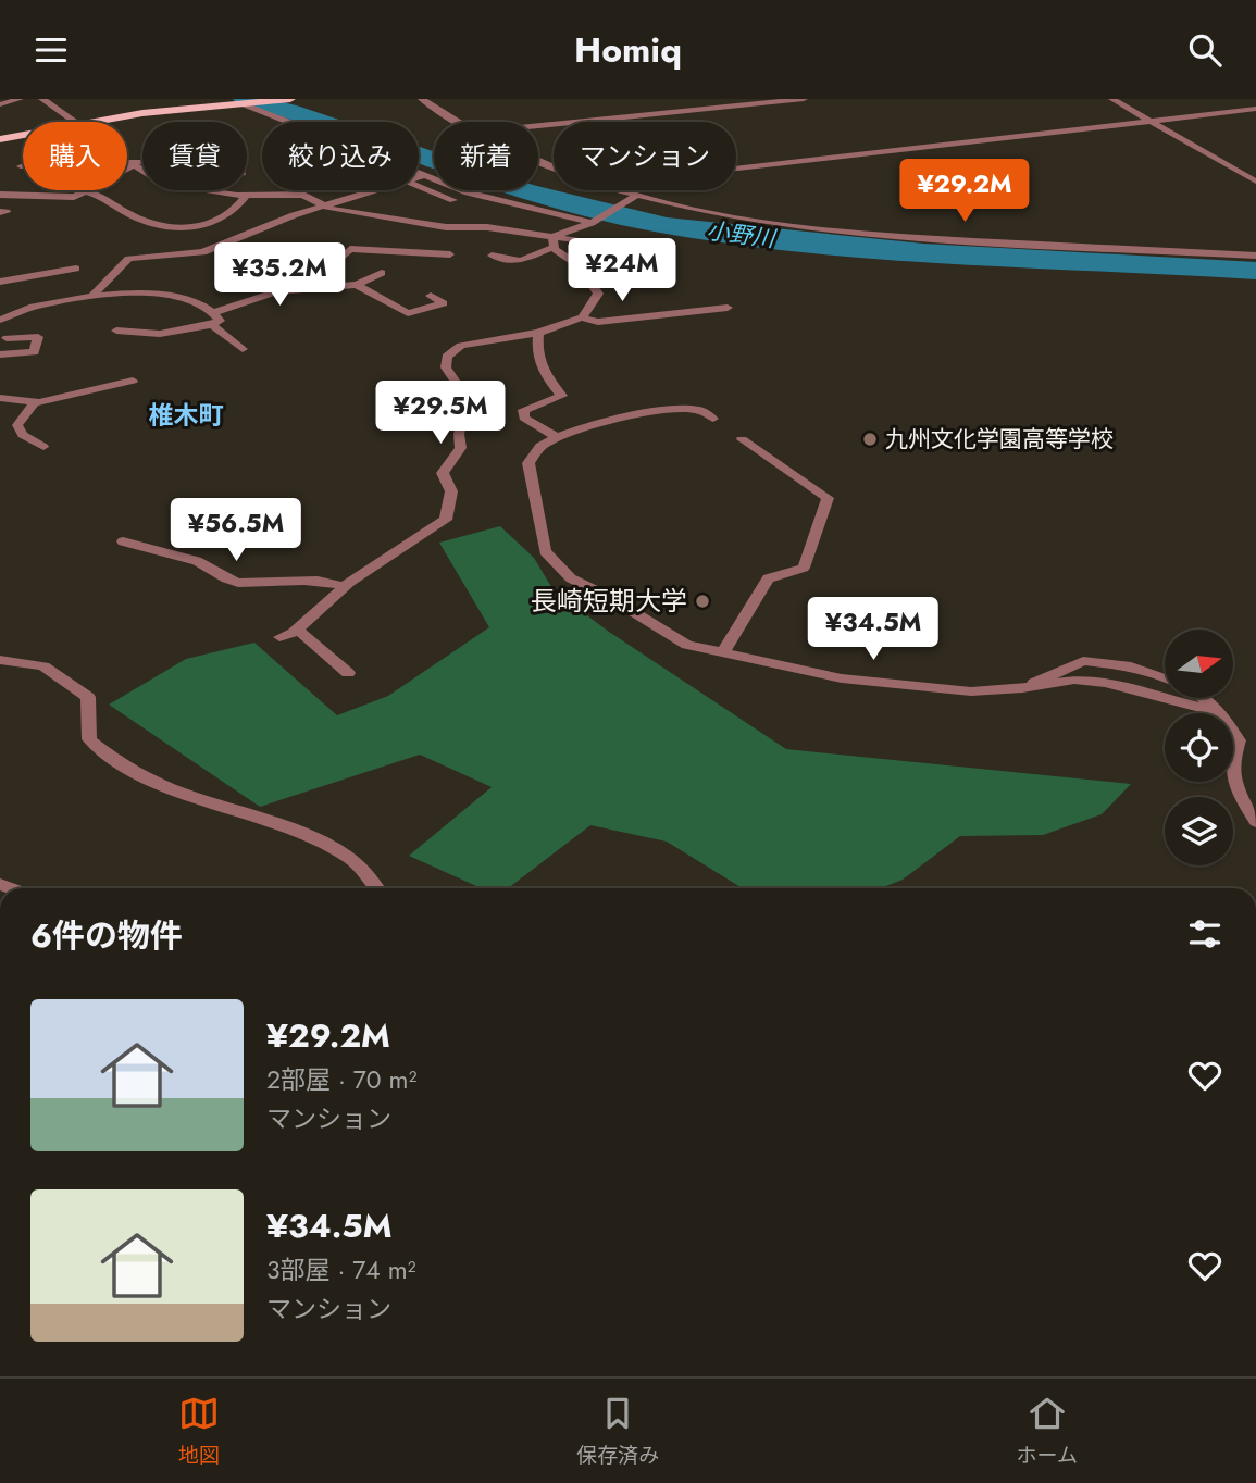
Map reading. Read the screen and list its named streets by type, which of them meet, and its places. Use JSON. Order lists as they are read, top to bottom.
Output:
{
  "districts": ["椎木町"],
  "water": ["小野川"],
  "places": ["九州文化学園高等学校", "長崎短期大学"],
  "north": "right",
  "page": {
    "header": "Homiq",
    "chip": [
      "購入",
      "賃貸",
      "絞り込み",
      "新着",
      "マンション"
    ],
    "price": [
      "¥29.2M",
      "¥24M",
      "¥35.2M",
      "¥29.5M",
      "¥56.5M",
      "¥34.5M"
    ],
    "heading": "6件の物件",
    "list": [
      {
        "name": "¥29.2M",
        "note": "2部屋 · 70 m² · マンション"
      },
      {
        "name": "¥34.5M",
        "note": "3部屋 · 74 m² · マンション"
      }
    ],
    "tabs": ["地図", "保存済み", "ホーム"]
  }
}
